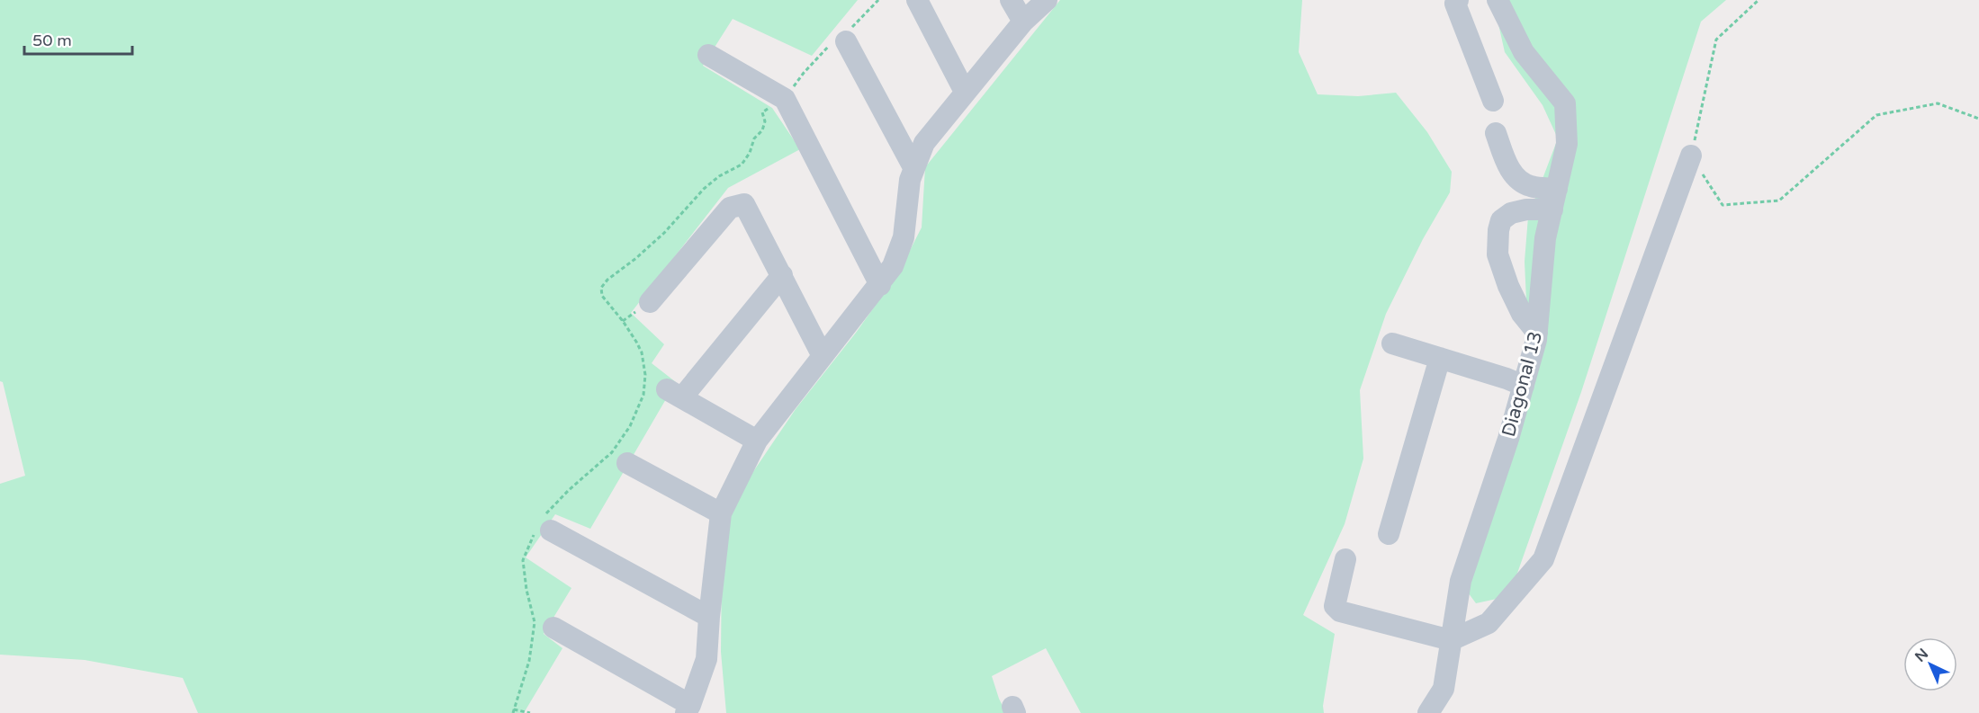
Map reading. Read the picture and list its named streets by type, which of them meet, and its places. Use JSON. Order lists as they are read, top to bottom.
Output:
{
  "streets": {
    "street": ["Diagonal 13"]
  },
  "scale_bar": "50 m",
  "north": "top left"
}
